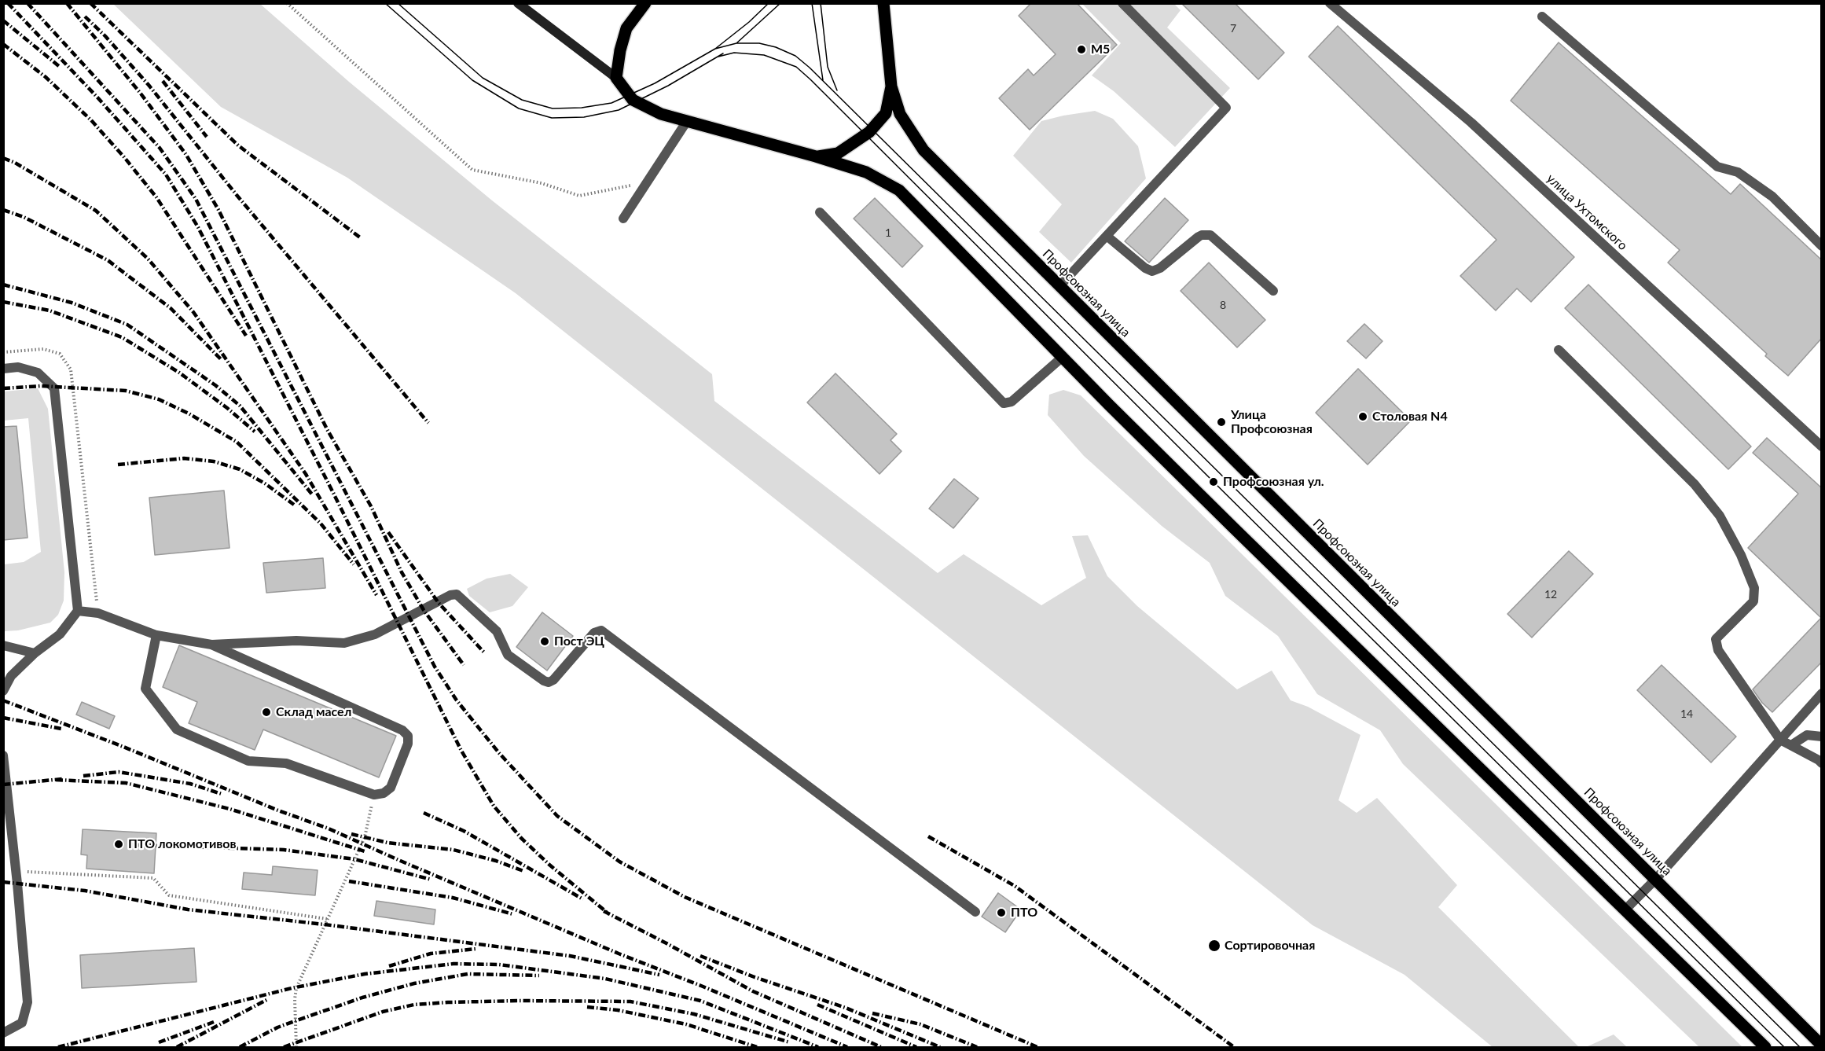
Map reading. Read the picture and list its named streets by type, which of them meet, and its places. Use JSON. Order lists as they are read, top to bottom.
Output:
{
  "streets": {
    "main road": ["Профсоюзная улица"],
    "street": ["улица Ухтомского"]
  },
  "places": [
    "М5",
    "Столовая N4",
    "Улица Профсоюзная",
    "Профсоюзная ул.",
    "Пост ЭЦ",
    "Склад масел",
    "ПТО локомотивов",
    "ПТО",
    "Сортировочная"
  ],
  "house_numbers": [
    "7",
    "1",
    "8",
    "12",
    "14"
  ]
}
